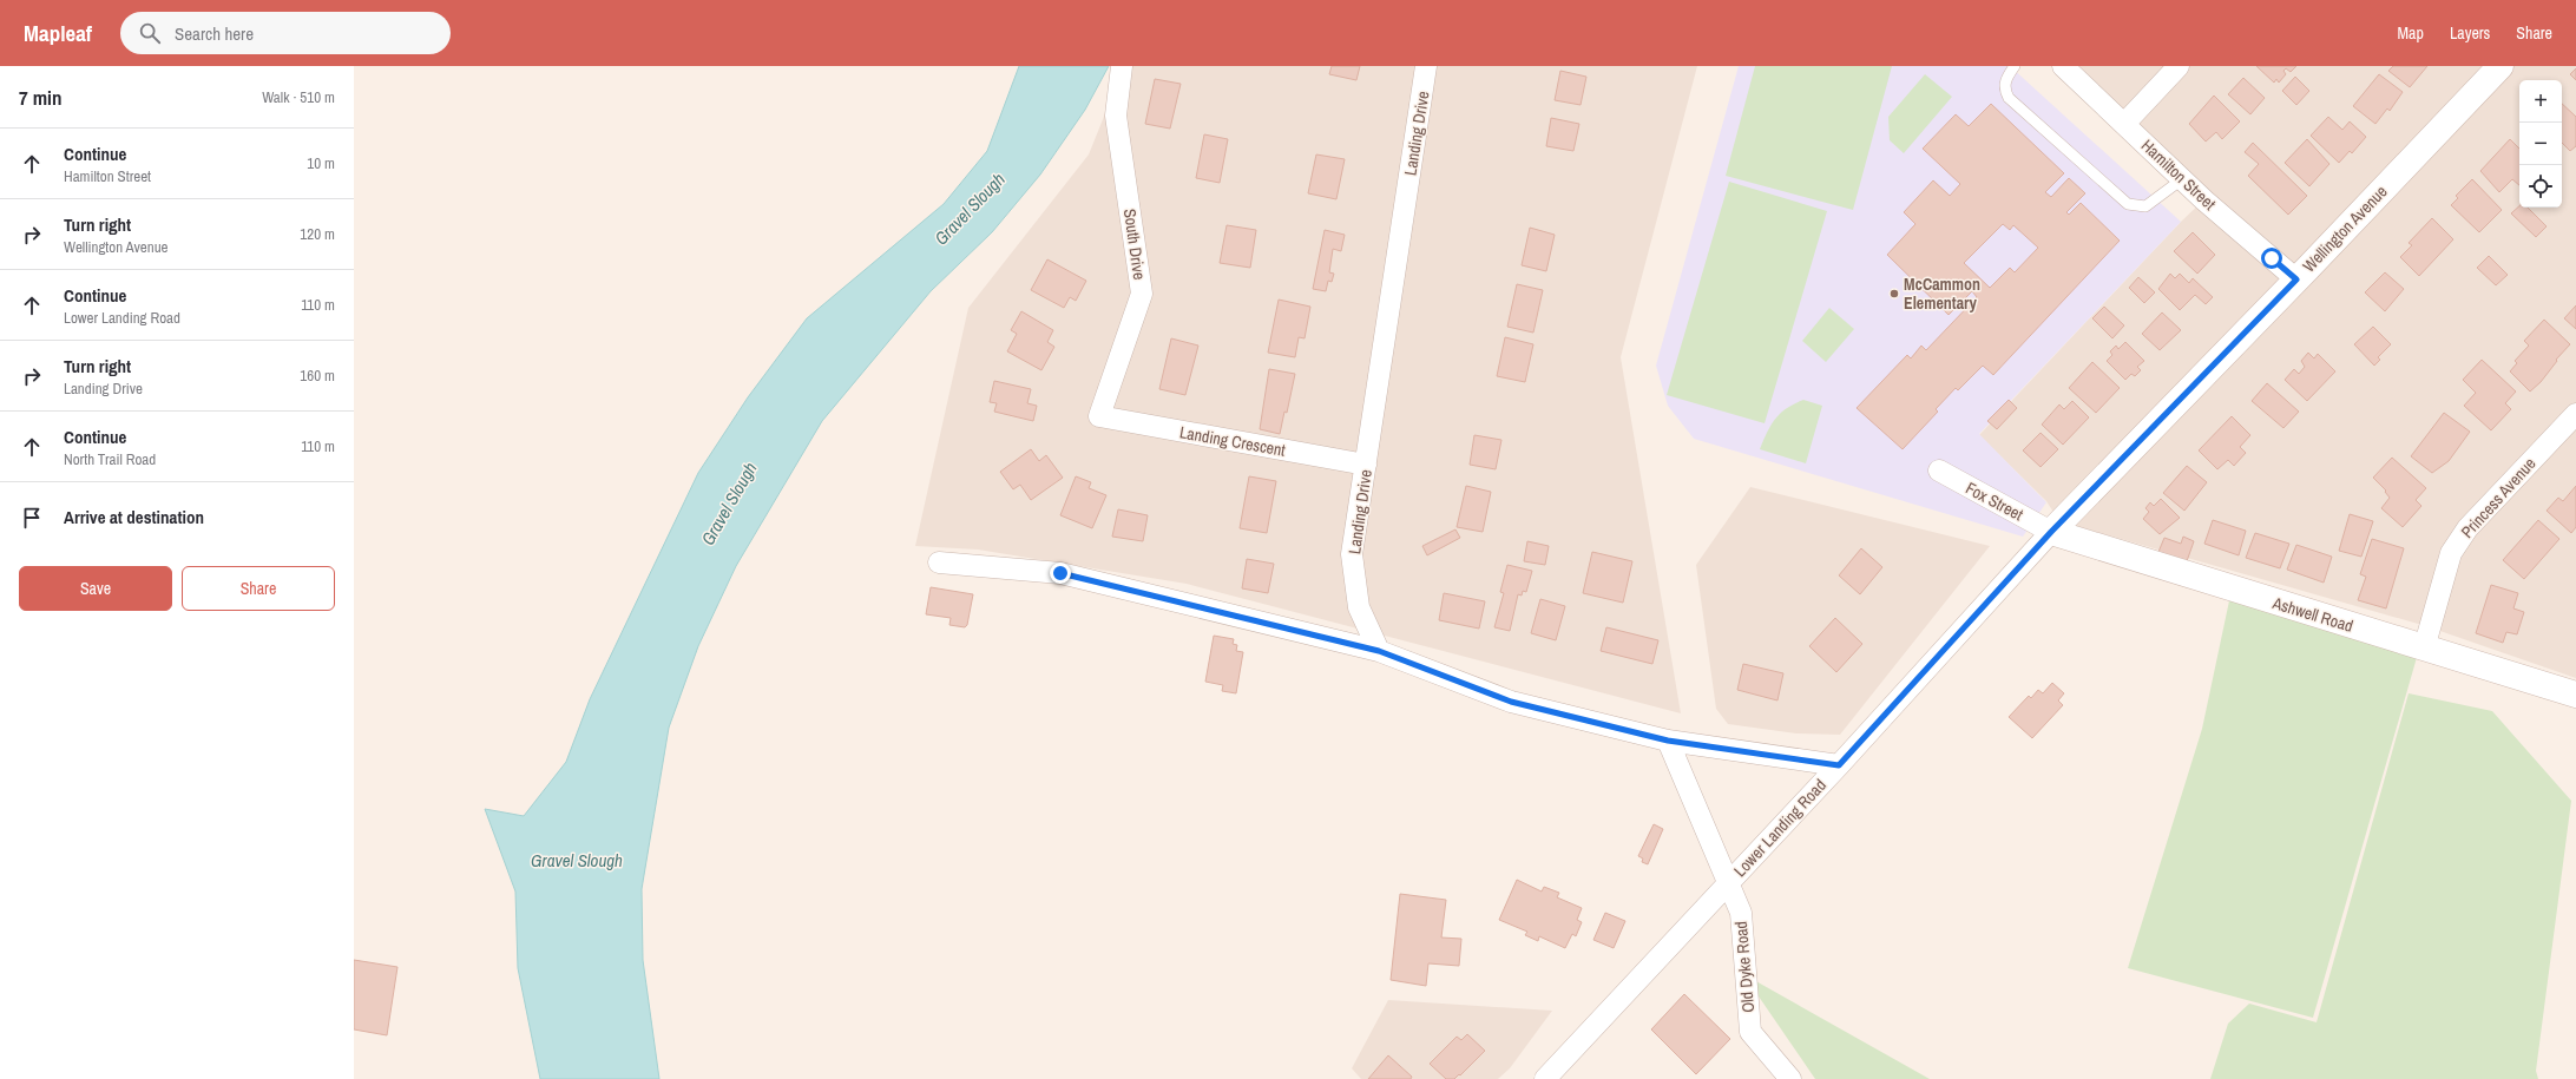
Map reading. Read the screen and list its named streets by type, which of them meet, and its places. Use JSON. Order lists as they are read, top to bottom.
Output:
{
  "streets": {
    "street": [
      "Landing Drive",
      "Hamilton Street",
      "Wellington Avenue",
      "South Drive",
      "Landing Crescent",
      "Princess Avenue",
      "Fox Street",
      "Ashwell Road",
      "Lower Landing Road",
      "Old Dyke Road"
    ]
  },
  "crossings": [
    ["Landing Drive", "Landing Crescent"],
    ["Hamilton Street", "Wellington Avenue"],
    ["Wellington Avenue", "Fox Street"],
    ["Wellington Avenue", "Ashwell Road"],
    ["Wellington Avenue", "Lower Landing Road"],
    ["South Drive", "Landing Crescent"],
    ["Princess Avenue", "Ashwell Road"],
    ["Fox Street", "Ashwell Road"],
    ["Fox Street", "Lower Landing Road"],
    ["Ashwell Road", "Lower Landing Road"],
    ["Lower Landing Road", "Old Dyke Road"]
  ],
  "water": ["Gravel Slough"],
  "places": ["McCammon Elementary"],
  "page": {
    "header": "Mapleaf",
    "search": "Search here",
    "nav": ["Map", "Layers", "Share"],
    "heading": ["7 min", "Walk · 510 m"],
    "map_buttons": ["+", "−"],
    "list": [
      ["Continue", "Hamilton Street", "10 m"],
      ["Turn right", "Wellington Avenue", "120 m"],
      ["Continue", "Lower Landing Road", "110 m"],
      ["Turn right", "Landing Drive", "160 m"],
      ["Continue", "North Trail Road", "110 m"],
      "Arrive at destination"
    ],
    "buttons": ["Save", "Share"]
  }
}
